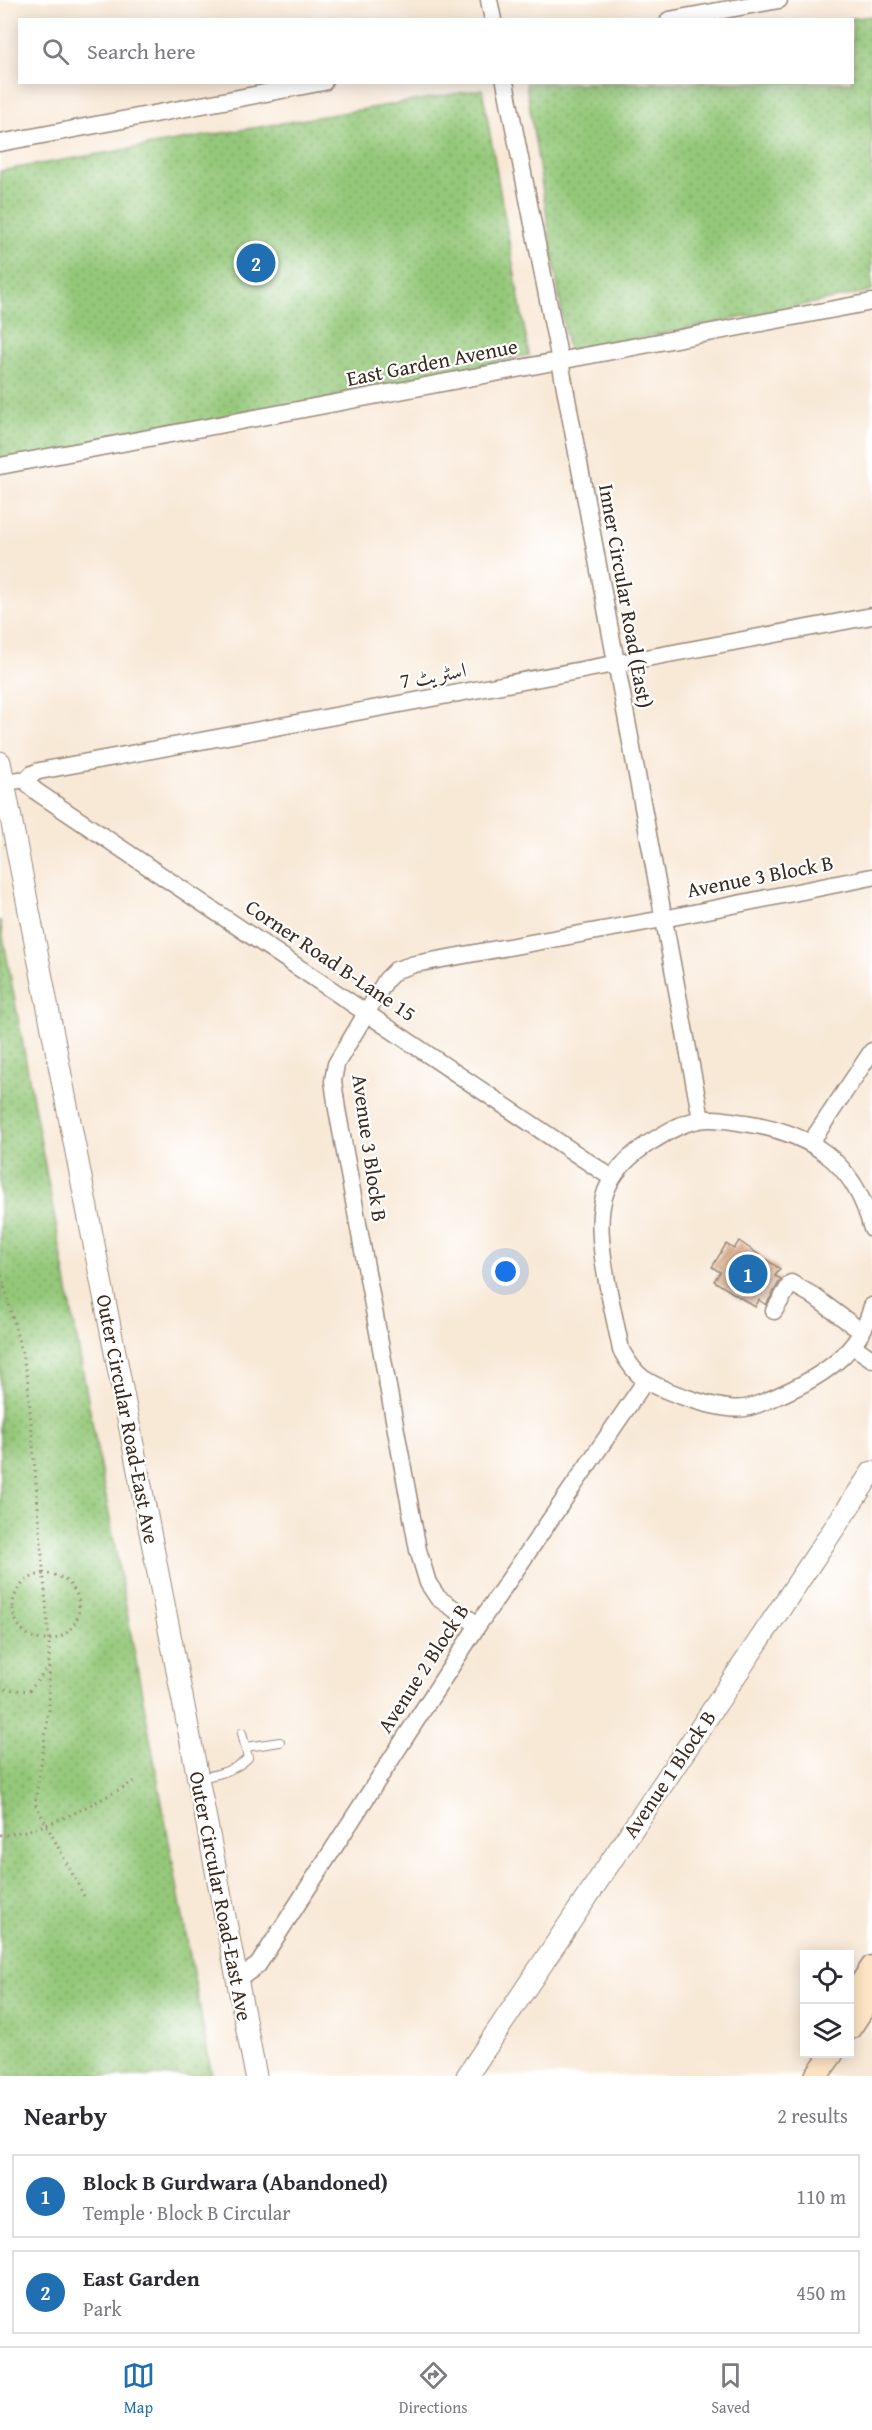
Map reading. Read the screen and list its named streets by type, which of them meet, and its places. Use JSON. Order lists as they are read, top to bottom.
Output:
{
  "streets": {
    "street": [
      "East Garden Avenue",
      "Inner Circular Road (East)",
      "اسٹریٹ 7",
      "Avenue 3 Block B",
      "Corner Road B-Lane 15",
      "Outer Circular Road-East Ave",
      "Avenue 2 Block B",
      "Avenue 1 Block B"
    ]
  },
  "crossings": [
    ["East Garden Avenue", "Inner Circular Road (East)"],
    ["Inner Circular Road (East)", "اسٹریٹ 7"],
    ["Inner Circular Road (East)", "Avenue 3 Block B"],
    ["اسٹریٹ 7", "Corner Road B-Lane 15"],
    ["اسٹریٹ 7", "Outer Circular Road-East Ave"],
    ["Avenue 3 Block B", "Corner Road B-Lane 15"],
    ["Avenue 3 Block B", "Avenue 2 Block B"],
    ["Outer Circular Road-East Ave", "Avenue 2 Block B"]
  ],
  "page": {
    "search": "Search here",
    "pins": ["2", "1"],
    "heading": ["Nearby", "2 results"],
    "list": [
      {
        "mark": "1",
        "name": "Block B Gurdwara (Abandoned)",
        "note": "Temple · Block B Circular",
        "value": "110 m"
      },
      {
        "mark": "2",
        "name": "East Garden",
        "note": "Park",
        "value": "450 m"
      }
    ],
    "nav": ["Map", "Directions", "Saved"]
  }
}
